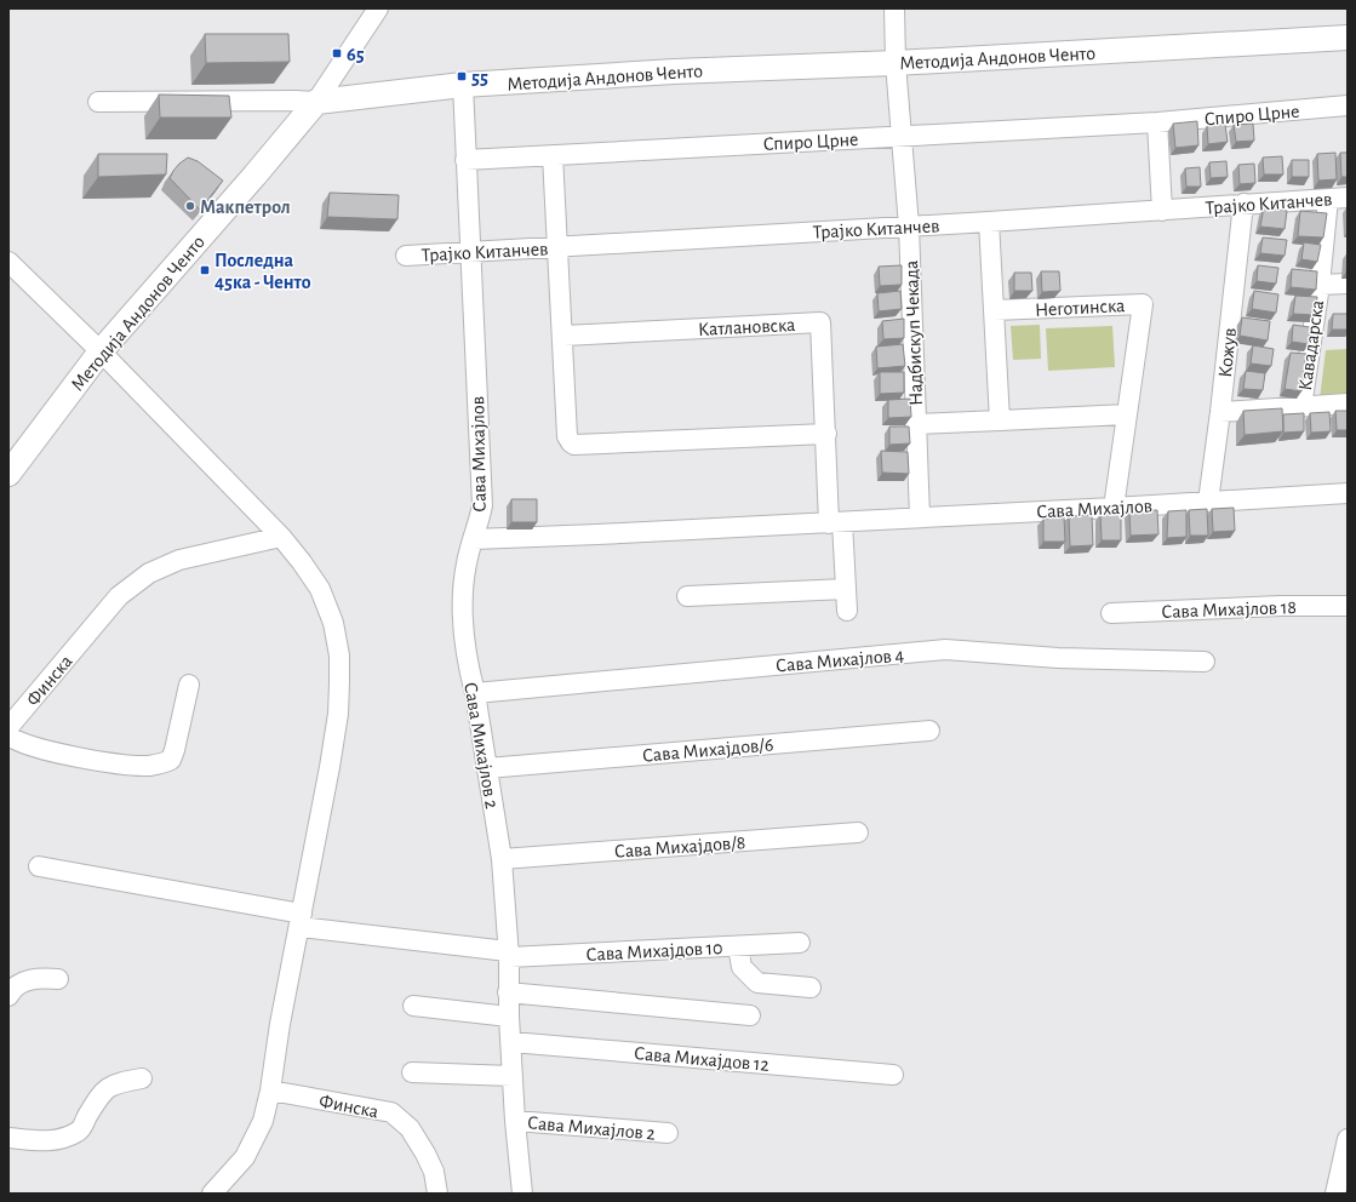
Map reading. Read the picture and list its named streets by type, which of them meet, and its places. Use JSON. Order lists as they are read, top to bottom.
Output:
{
  "streets": {
    "main road": ["Методија Андонов Ченто"],
    "street": [
      "Спиро Црне",
      "Трајко Китанчев",
      "Неготинска",
      "Катлановска",
      "Надбискуп Чекада",
      "Кавадарска",
      "Кожув",
      "Сава Михајлов",
      "Сава Михајлов 18",
      "Сава Михајлов 4",
      "Финска",
      "Сава Михајлов 2",
      "Сава Михајдов/6",
      "Сава Михајдов/8",
      "Сава Михајдов 10",
      "Сава Михајдов 12"
    ]
  },
  "crossings": [
    ["Методија Андонов Ченто", "Надбискуп Чекада"],
    ["Методија Андонов Ченто", "Сава Михајлов"],
    ["Спиро Црне", "Надбискуп Чекада"],
    ["Спиро Црне", "Сава Михајлов"],
    ["Трајко Китанчев", "Надбискуп Чекада"],
    ["Трајко Китанчев", "Кавадарска"],
    ["Трајко Китанчев", "Кожув"],
    ["Трајко Китанчев", "Сава Михајлов"],
    ["Неготинска", "Сава Михајлов"],
    ["Катлановска", "Сава Михајлов"],
    ["Надбискуп Чекада", "Сава Михајлов"],
    ["Кавадарска", "Кожув"],
    ["Кожув", "Сава Михајлов"],
    ["Сава Михајлов", "Сава Михајлов 2"],
    ["Сава Михајлов 4", "Сава Михајлов 2"],
    ["Сава Михајлов 2", "Сава Михајдов/6"],
    ["Сава Михајлов 2", "Сава Михајдов/8"],
    ["Сава Михајлов 2", "Сава Михајдов 10"],
    ["Сава Михајлов 2", "Сава Михајдов 12"]
  ],
  "places": {
    "transit": ["65", "55", "Последна 45ка - Ченто"],
    "other": ["Макпетрол"]
  }
}
